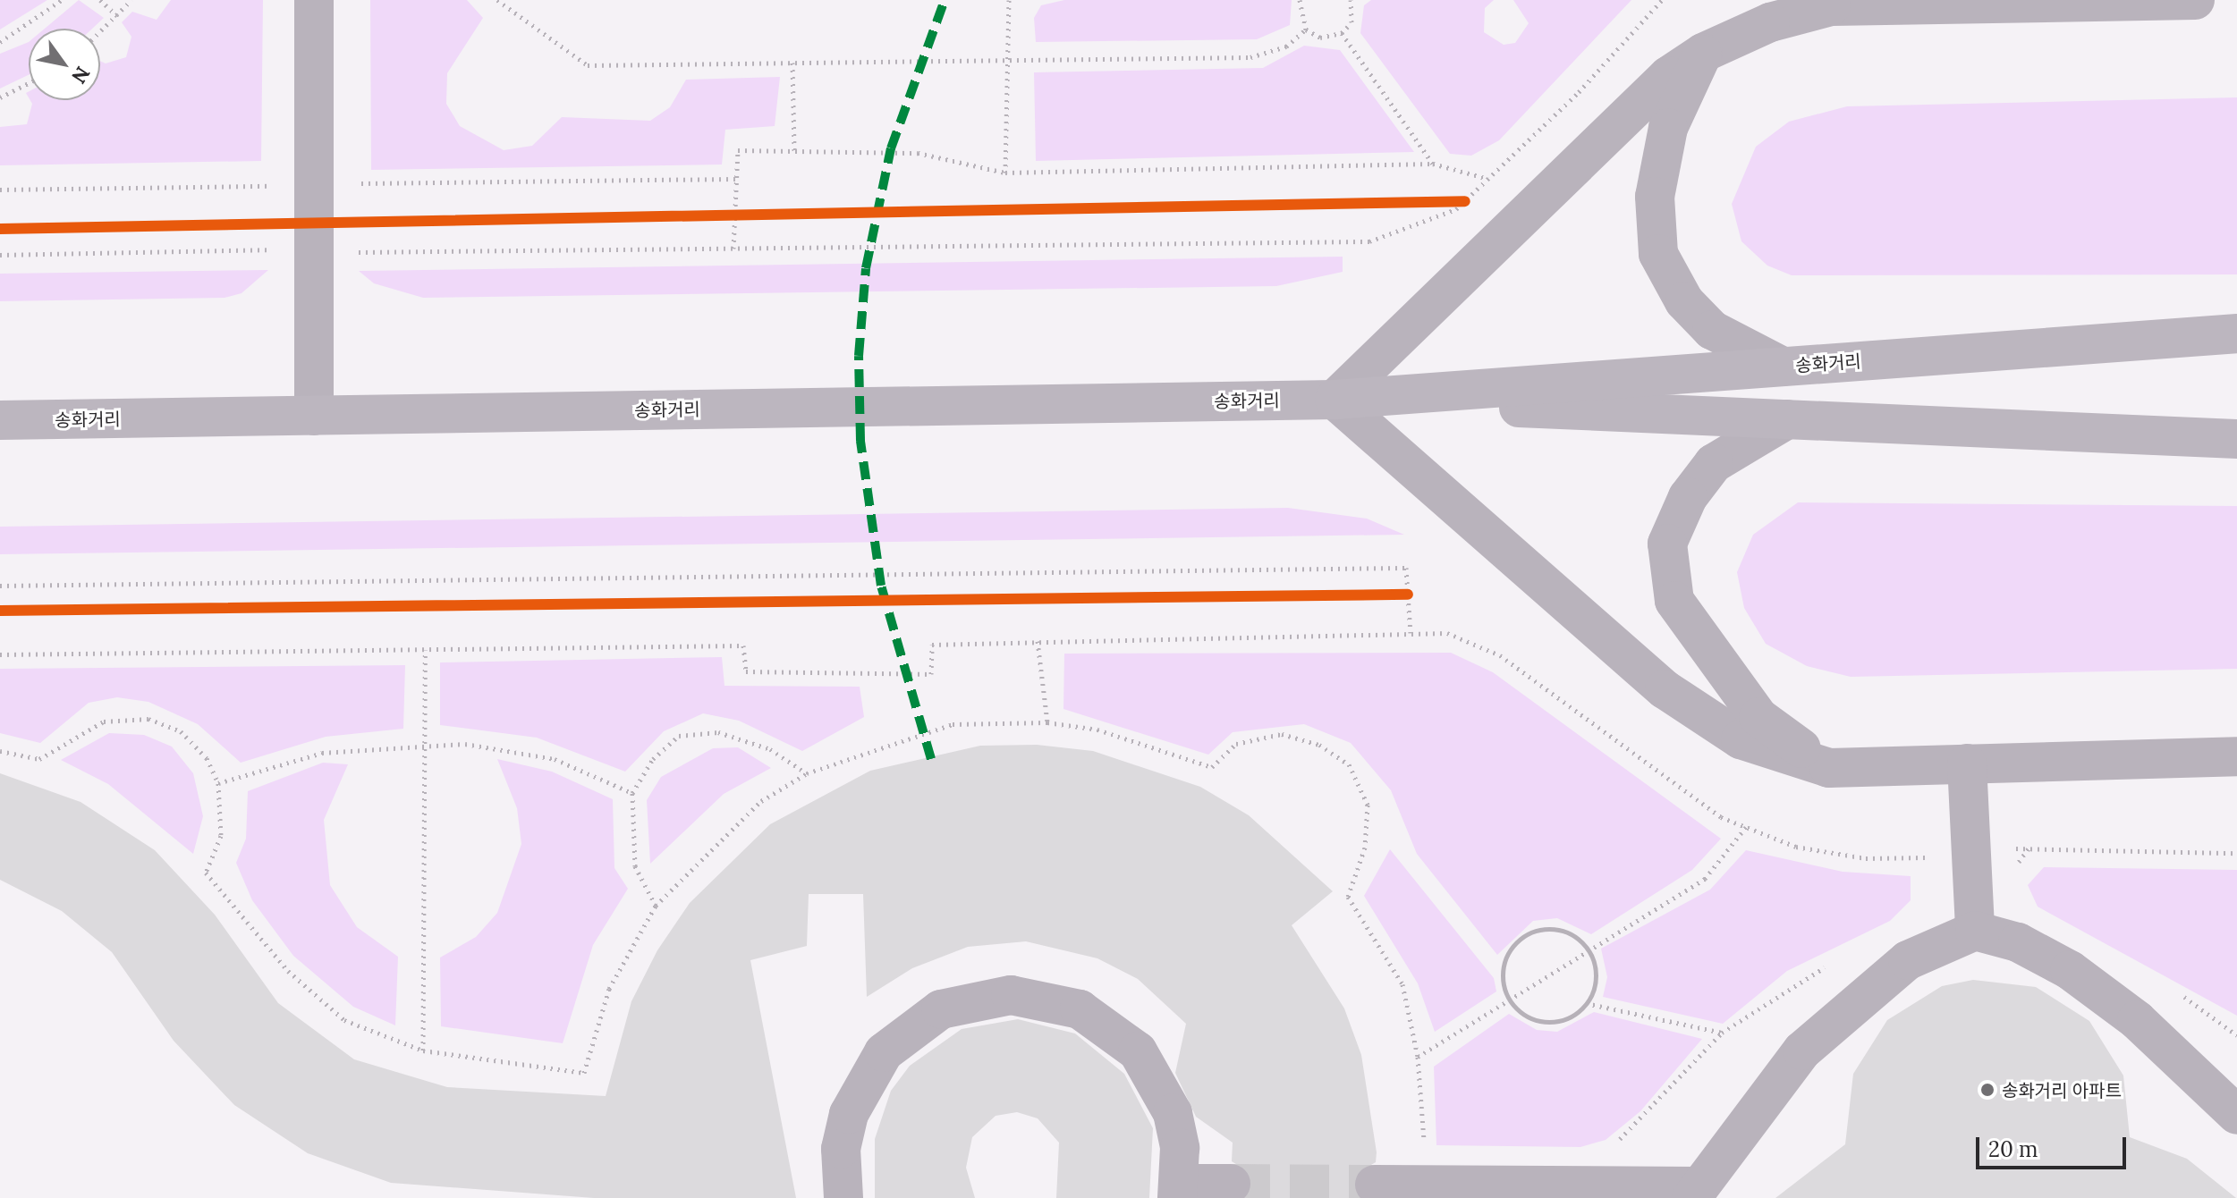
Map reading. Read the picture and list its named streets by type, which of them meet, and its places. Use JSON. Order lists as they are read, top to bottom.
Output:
{
  "streets": {
    "main road": ["송화거리"]
  },
  "places": ["송화거리 아파트"],
  "scale_bar": "20 m",
  "north": "bottom right"
}
